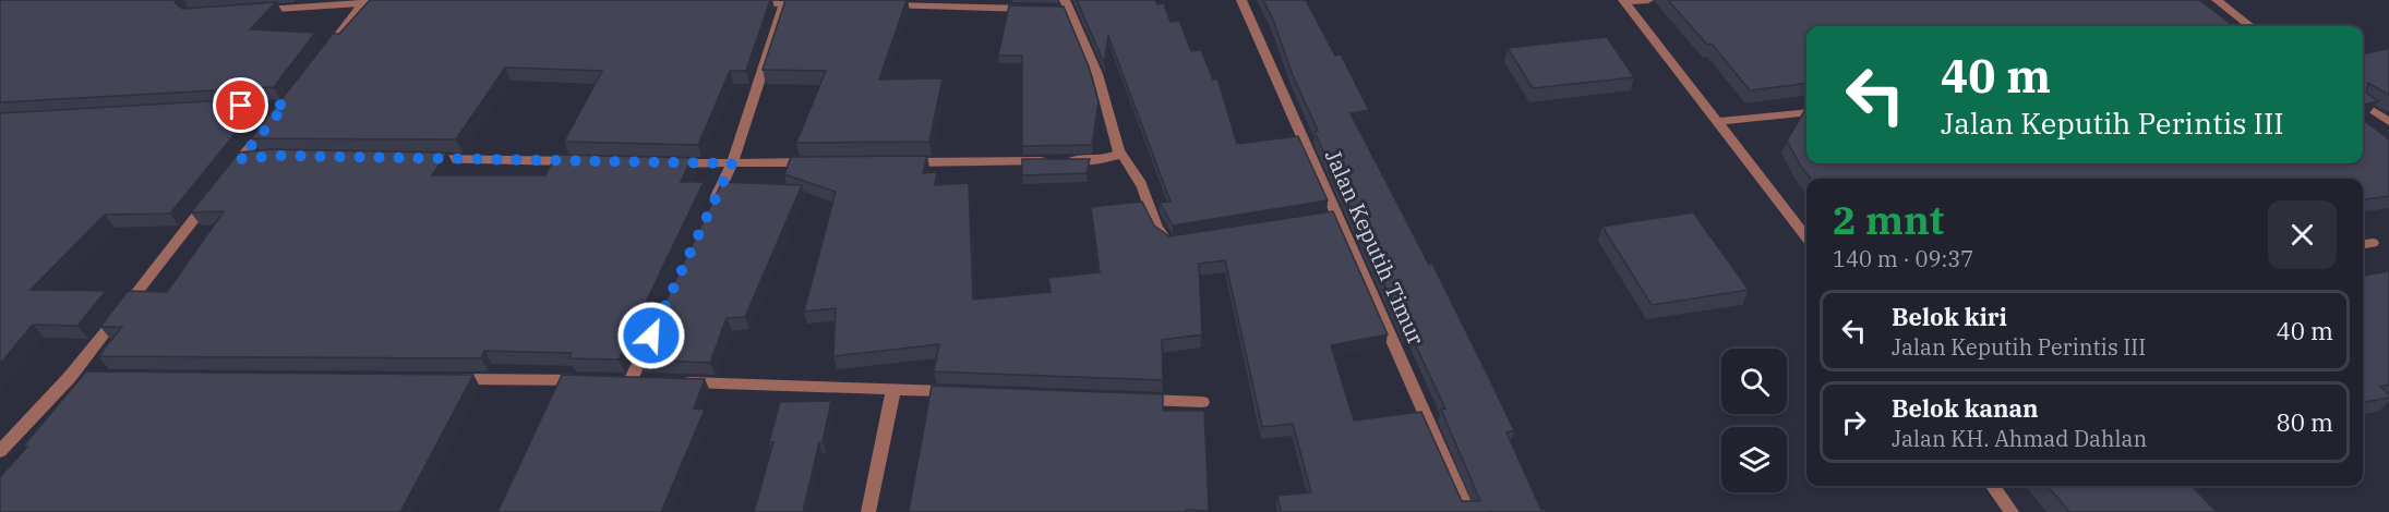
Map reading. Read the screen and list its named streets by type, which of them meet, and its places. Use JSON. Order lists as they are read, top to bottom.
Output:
{
  "streets": {
    "street": ["Jalan Keputih Timur"]
  },
  "page": {
    "turn": ["40 m", "Jalan Keputih Perintis III"],
    "heading": ["2 mnt", "140 m · 09:37"],
    "list": [
      {
        "name": "Belok kiri",
        "note": "Jalan Keputih Perintis III",
        "value": "40 m"
      },
      {
        "name": "Belok kanan",
        "note": "Jalan KH. Ahmad Dahlan",
        "value": "80 m"
      }
    ]
  }
}
